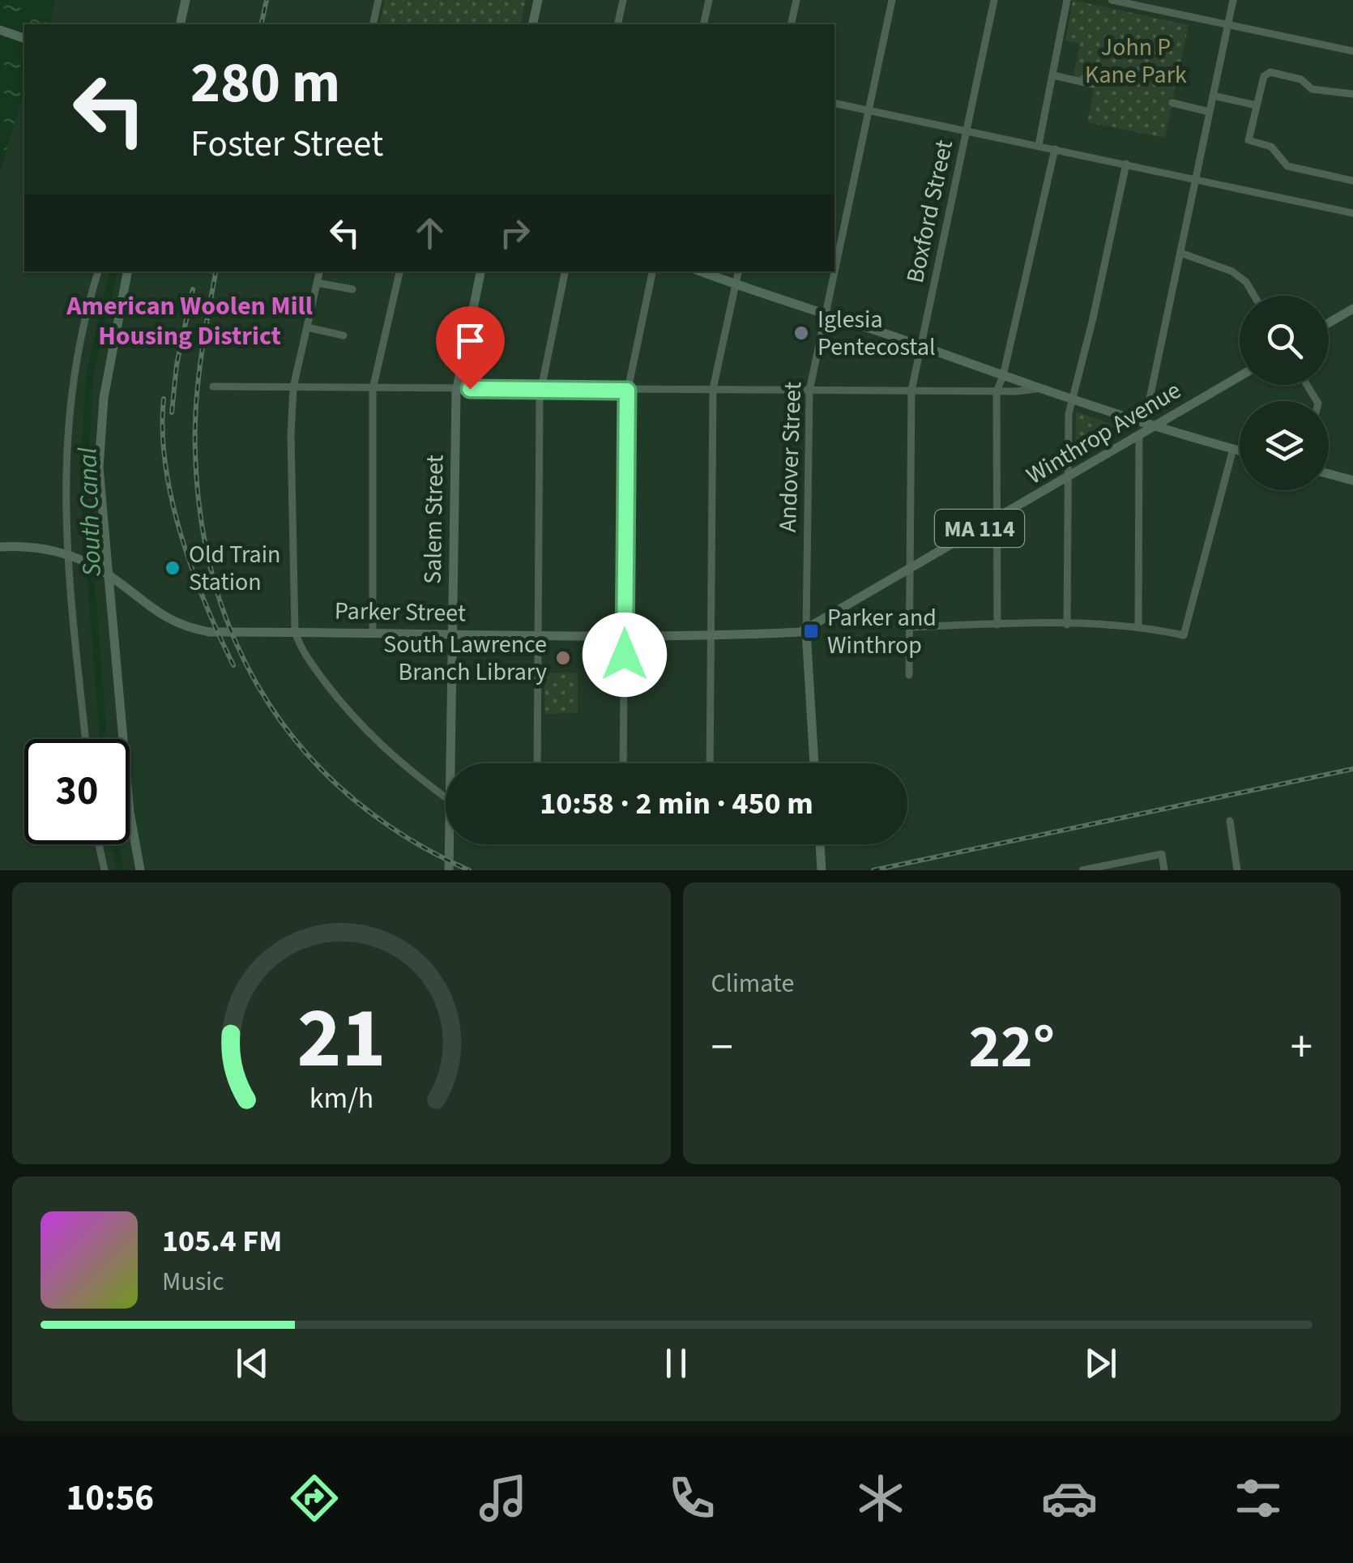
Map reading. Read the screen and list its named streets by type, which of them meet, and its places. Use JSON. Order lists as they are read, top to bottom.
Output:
{
  "streets": {
    "main road": [
      "Winthrop Avenue",
      "Andover Street",
      "Salem Street",
      "MA 114",
      "Parker Street"
    ],
    "street": ["Boxford Street"]
  },
  "crossings": [
    ["Boxford Street", "Winthrop Avenue"],
    ["Winthrop Avenue", "Andover Street"],
    ["Winthrop Avenue", "Parker Street"],
    ["Andover Street", "Parker Street"],
    ["Salem Street", "Parker Street"]
  ],
  "districts": ["American Woolen Mill Housing District"],
  "water": ["South Canal"],
  "parks": ["John P Kane Park"],
  "places": {
    "other": ["Iglesia Pentecostal", "Old Train Station", "South Lawrence Branch Library"],
    "transit": ["Parker and Winthrop"]
  },
  "page": {
    "turn": ["280 m", "Foster Street"],
    "limit": "30",
    "trip": "10:58 · 2 min · 450 m",
    "tile": "Climate",
    "heat": ["−", "22°", "+"],
    "song": ["105.4 FM", "Music"],
    "tabs": "10:56",
    "gauge": ["21", "km/h"]
  }
}
